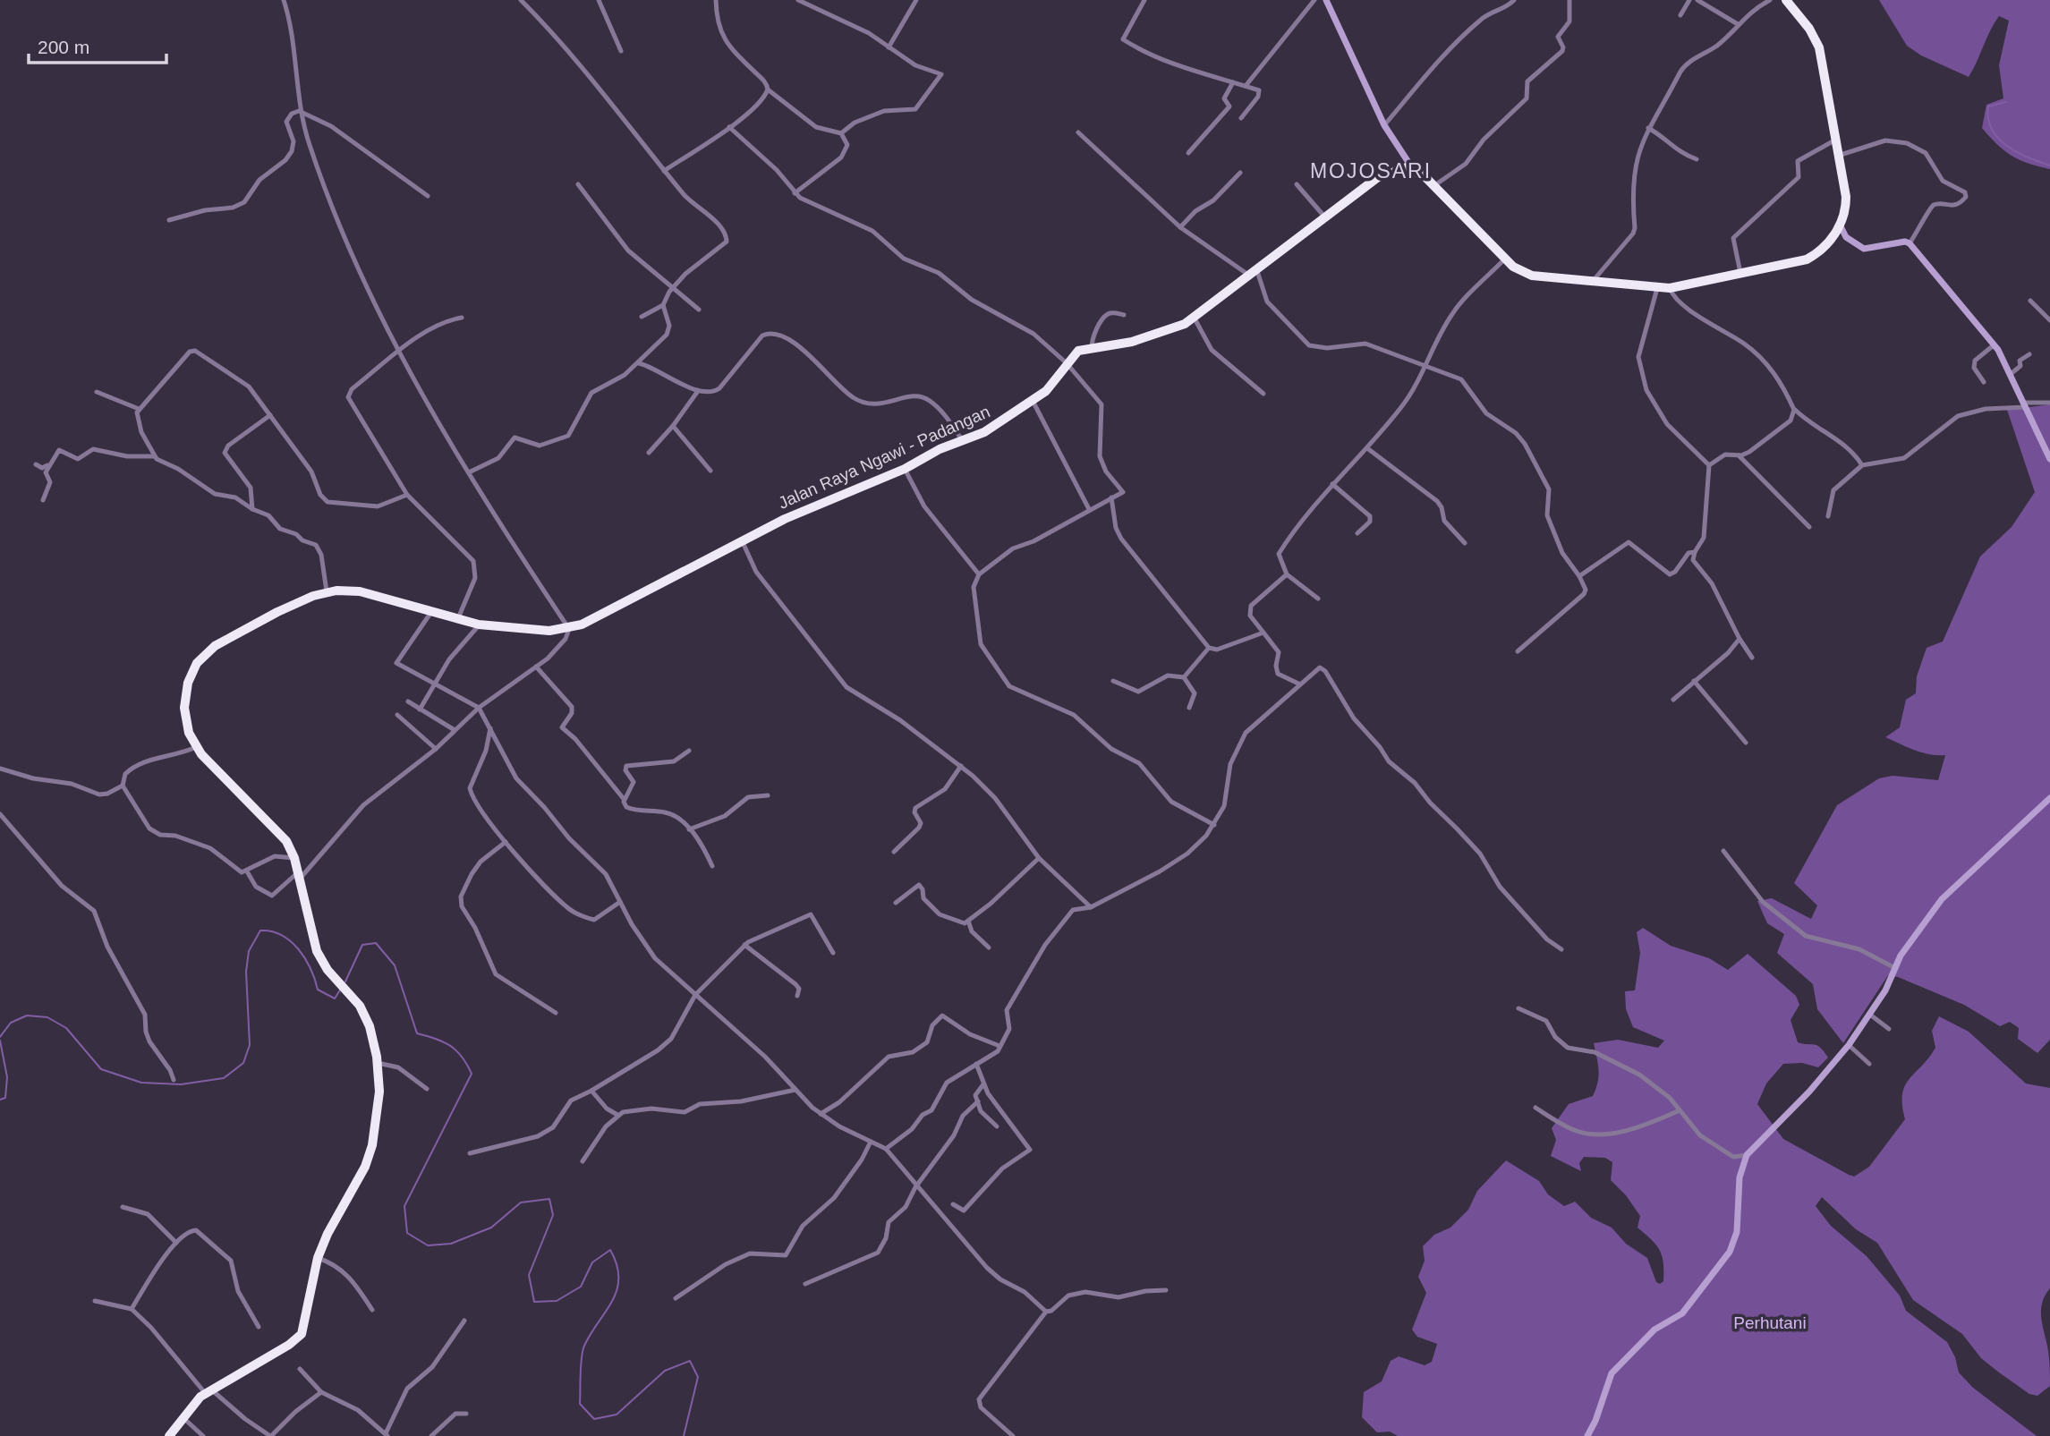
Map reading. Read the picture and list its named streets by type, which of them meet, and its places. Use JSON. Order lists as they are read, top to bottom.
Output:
{
  "streets": {
    "highway": ["Jalan Raya Ngawi - Padangan"]
  },
  "districts": ["MOJOSARI"],
  "parks": ["Perhutani"],
  "scale_bar": "200 m"
}
